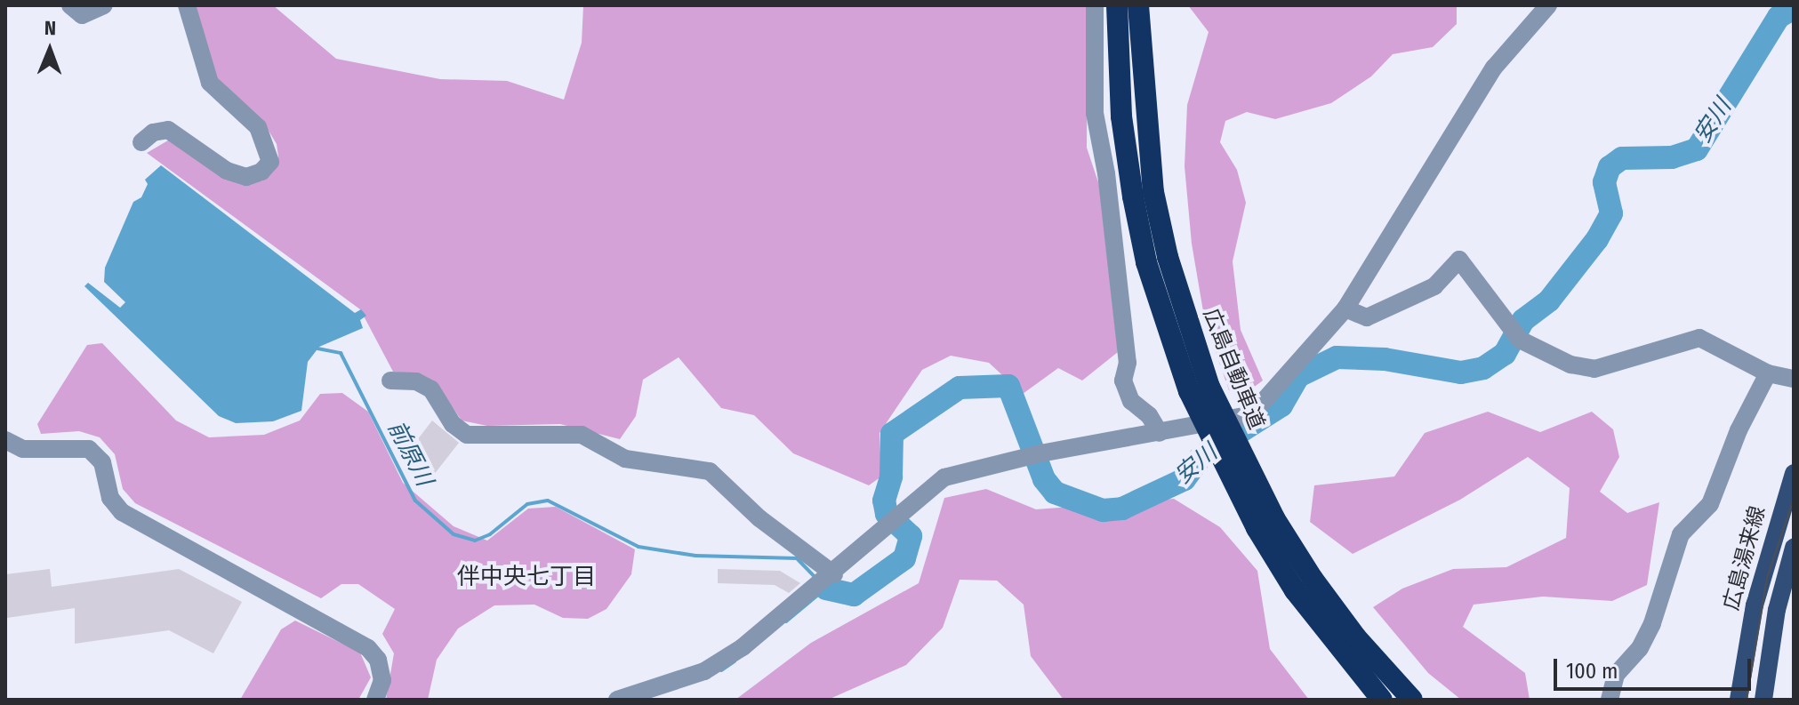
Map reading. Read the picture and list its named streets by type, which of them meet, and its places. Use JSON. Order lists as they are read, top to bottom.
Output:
{
  "streets": {
    "highway": ["広島自動車道"],
    "main road": ["広島湯来線"]
  },
  "districts": ["伴中央七丁目"],
  "water": ["安川", "前原川"],
  "scale_bar": "100 m",
  "north": "top"
}
